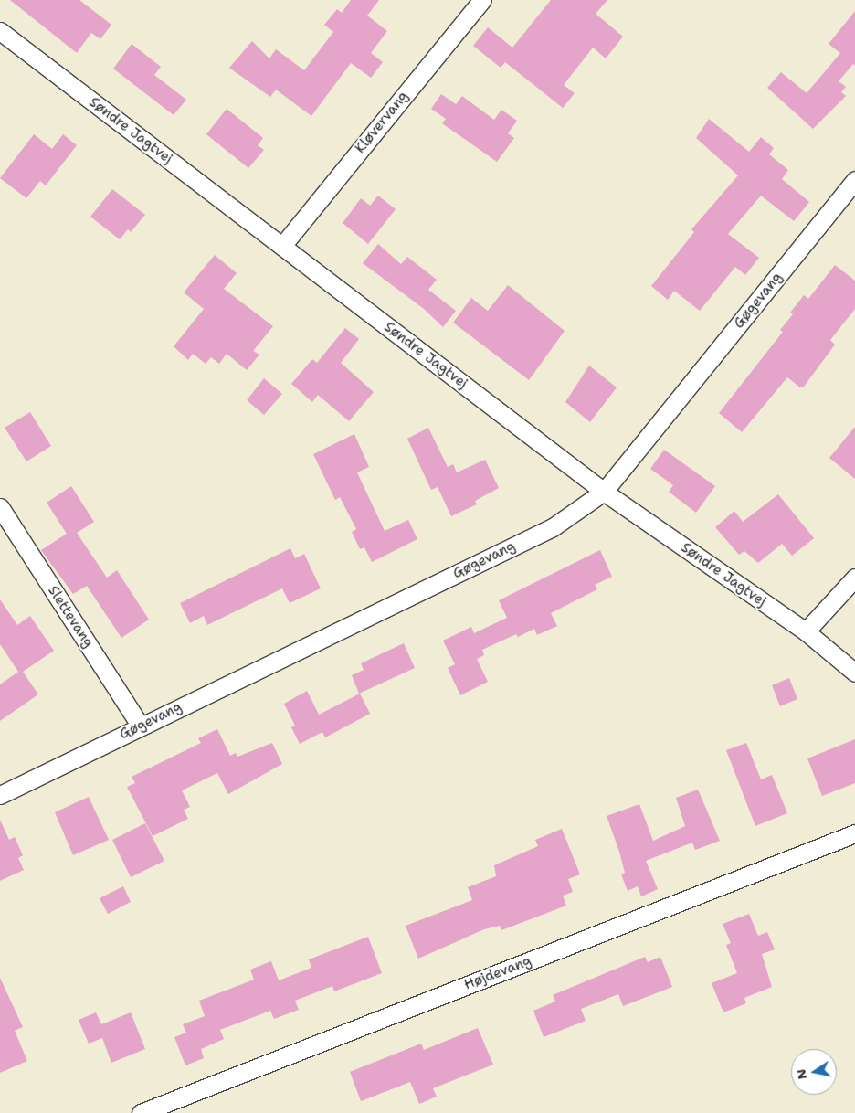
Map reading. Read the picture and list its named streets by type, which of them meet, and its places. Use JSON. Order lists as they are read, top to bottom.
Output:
{
  "streets": {
    "street": [
      "Kløvervang",
      "Søndre Jagtvej",
      "Gøgevang",
      "Slettevang",
      "Højdevang"
    ]
  },
  "crossings": [
    ["Kløvervang", "Søndre Jagtvej"],
    ["Søndre Jagtvej", "Gøgevang"],
    ["Gøgevang", "Slettevang"]
  ],
  "north": "left"
}
